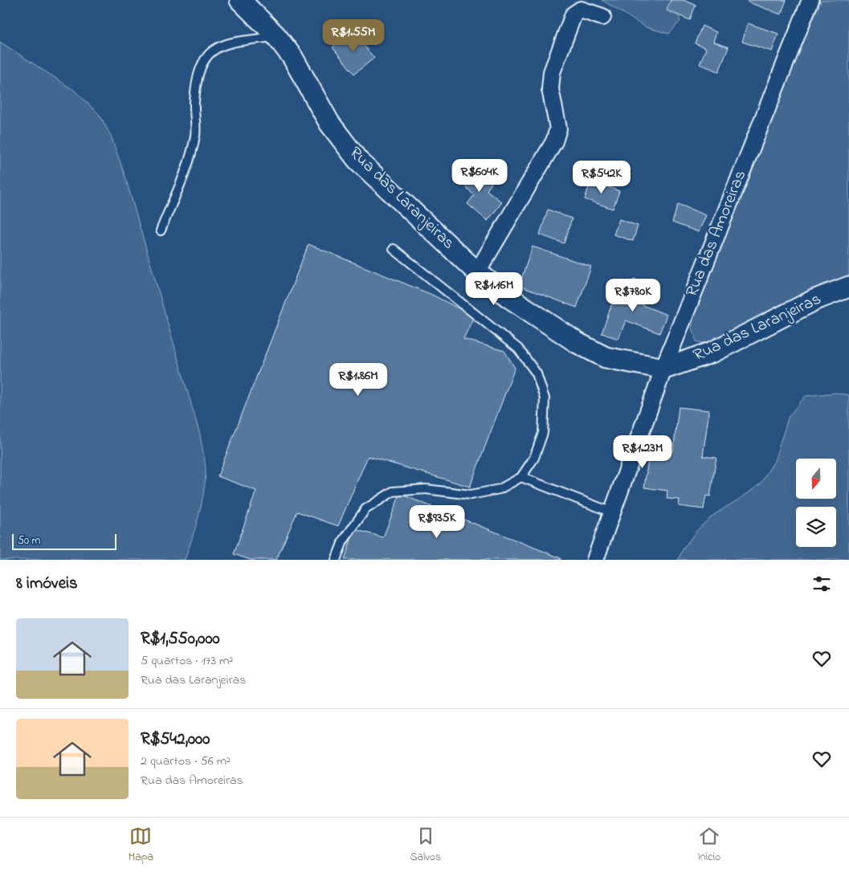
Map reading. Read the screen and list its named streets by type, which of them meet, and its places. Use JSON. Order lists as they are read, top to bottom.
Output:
{
  "streets": {
    "street": ["Rua das Laranjeiras", "Rua das Amoreiras"]
  },
  "crossings": [
    ["Rua das Laranjeiras", "Rua das Amoreiras"]
  ],
  "scale_bar": "50 m",
  "north": "bottom",
  "page": {
    "price": [
      "R$1.55M",
      "R$604K",
      "R$542K",
      "R$1.16M",
      "R$780K",
      "R$1.86M",
      "R$1.23M",
      "R$935K"
    ],
    "scale": "50 m",
    "heading": "8 imóveis",
    "list": [
      {
        "name": "R$1,550,000",
        "note": "5 quartos · 173 m² · Rua das Laranjeiras"
      },
      {
        "name": "R$542,000",
        "note": "2 quartos · 56 m² · Rua das Amoreiras"
      }
    ],
    "tabs": ["Mapa", "Salvos", "Início"]
  }
}
